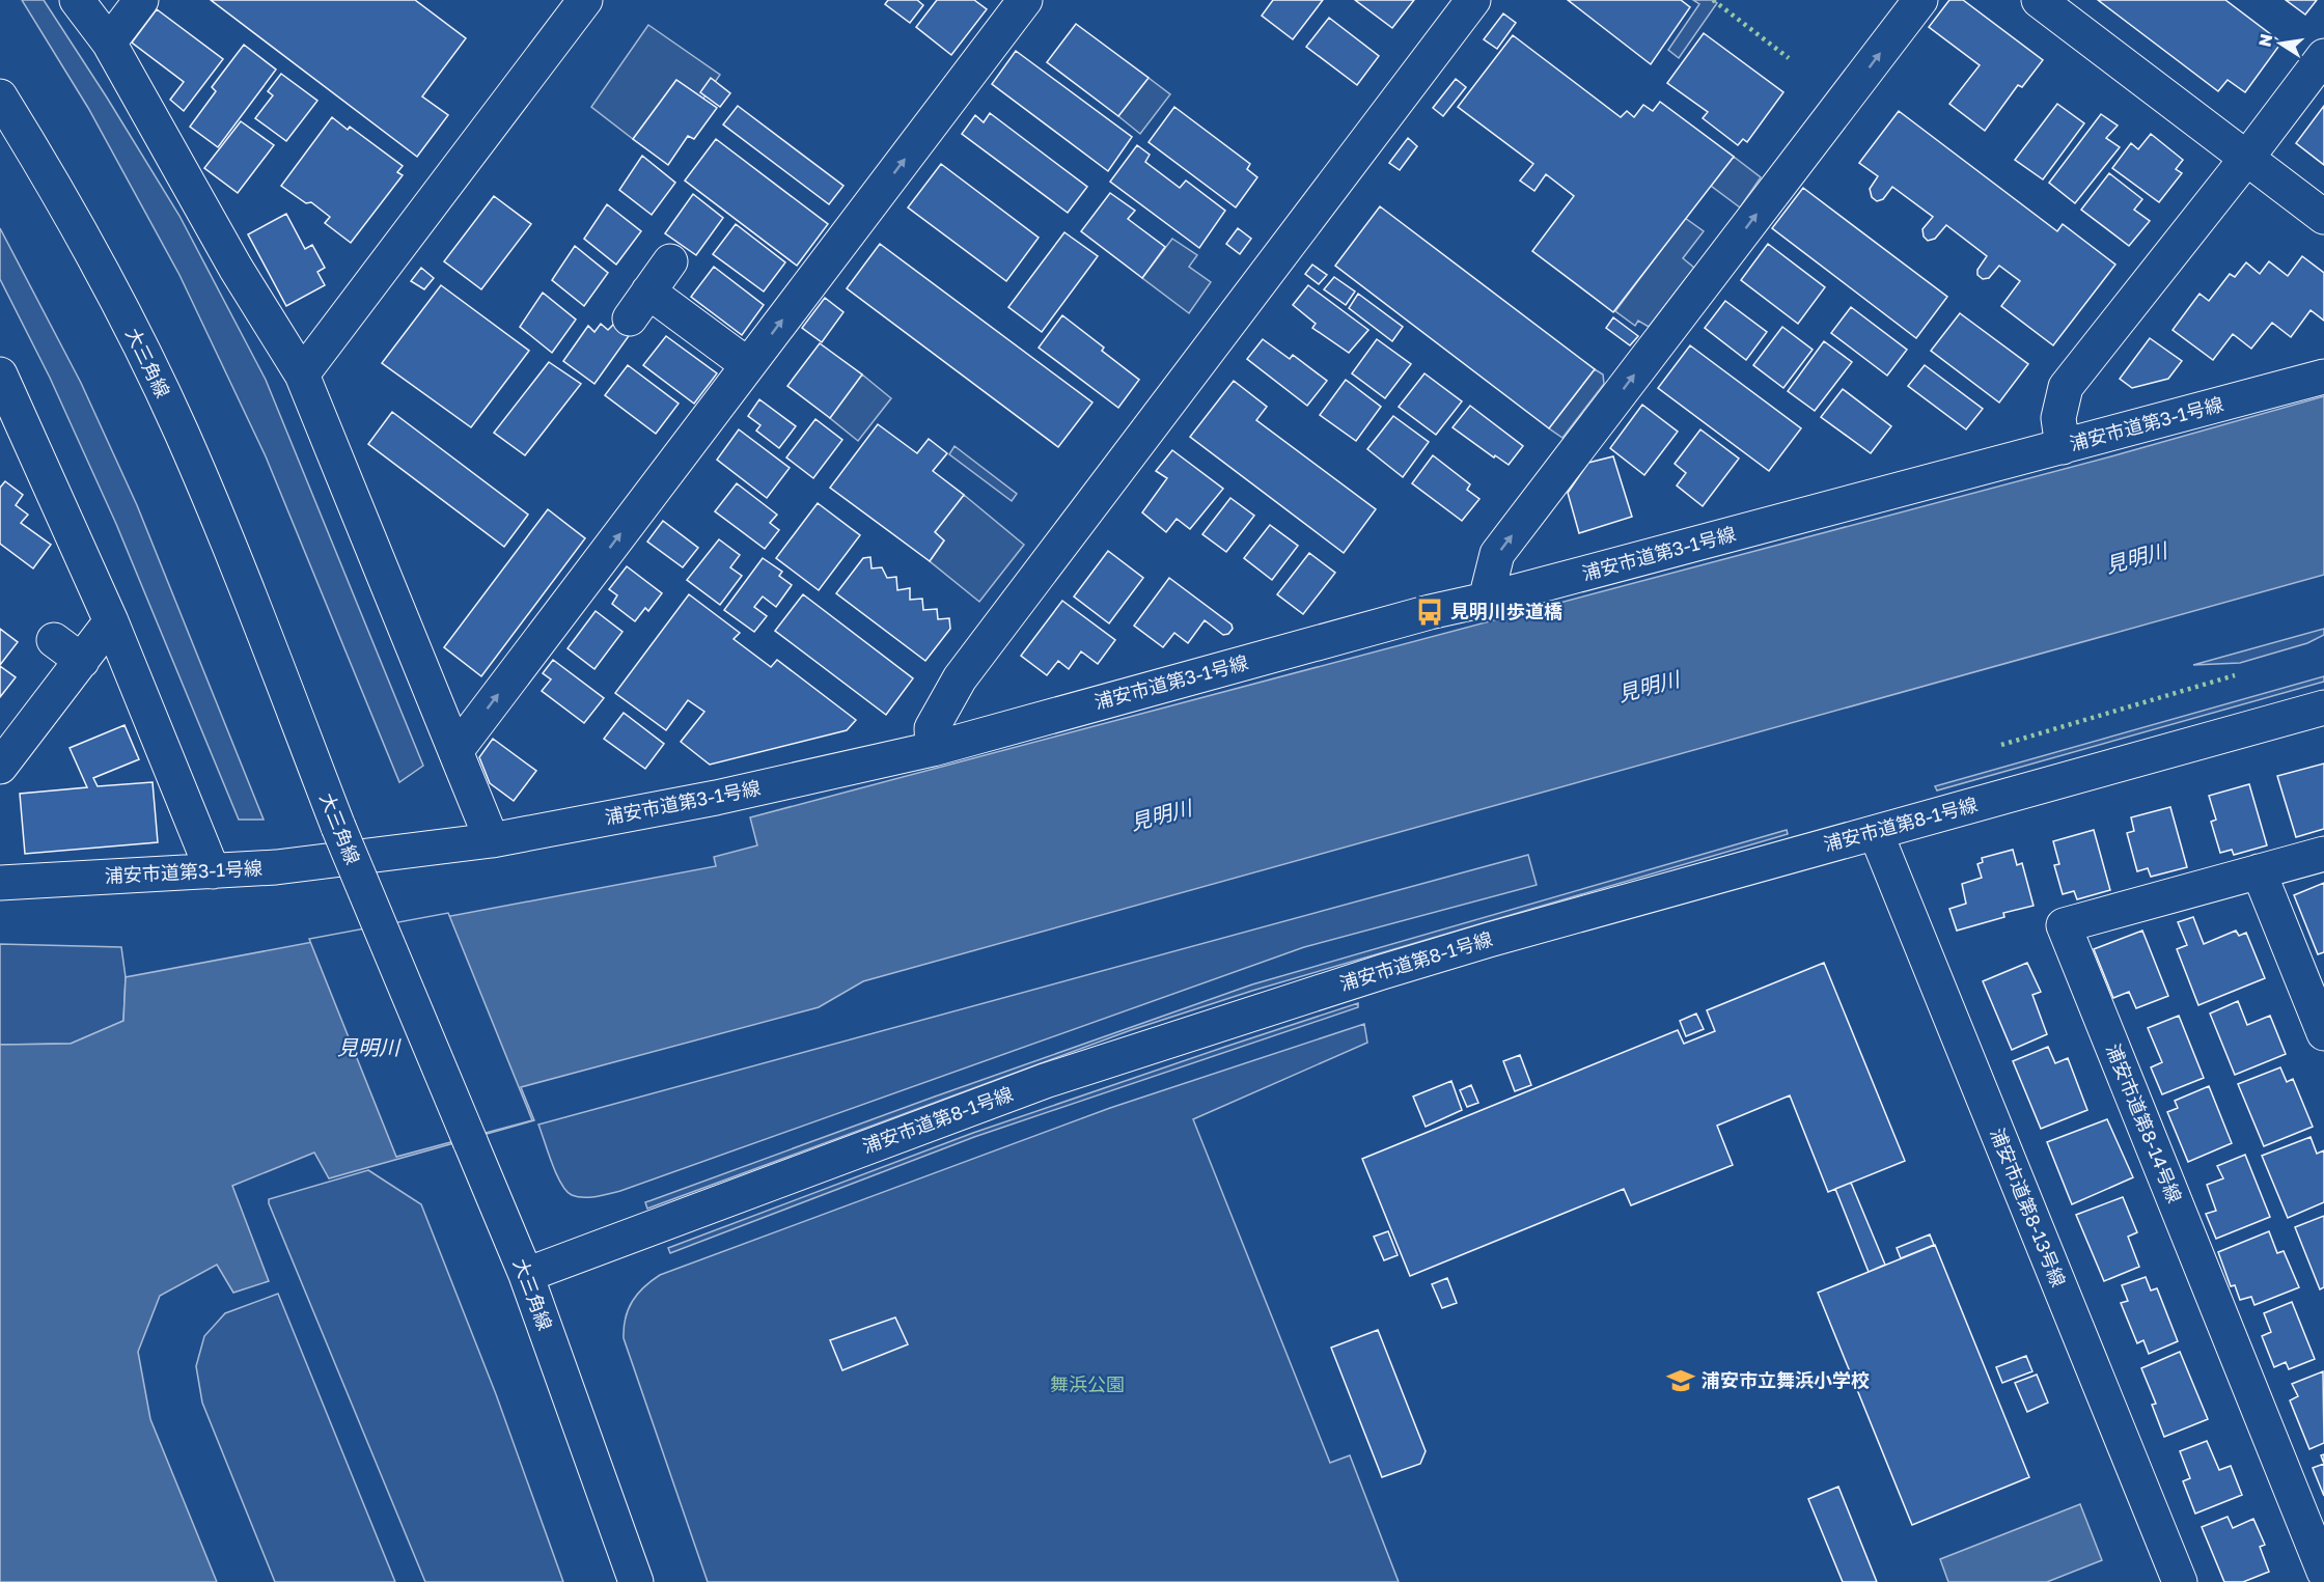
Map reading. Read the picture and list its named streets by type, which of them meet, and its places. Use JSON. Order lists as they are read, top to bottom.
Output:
{
  "streets": {
    "street": [
      "大三角線",
      "浦安市道第3-1号線",
      "浦安市道第8-1号線",
      "浦安市道第8-14号線",
      "浦安市道第8-13号線"
    ]
  },
  "crossings": [
    ["大三角線", "浦安市道第8-1号線"],
    ["浦安市道第8-1号線", "浦安市道第8-13号線"]
  ],
  "water": ["見明川"],
  "parks": ["舞浜公園"],
  "places": {
    "bus stop": ["見明川歩道橋"],
    "school or university": ["浦安市立舞浜小学校"]
  },
  "north": "left"
}
